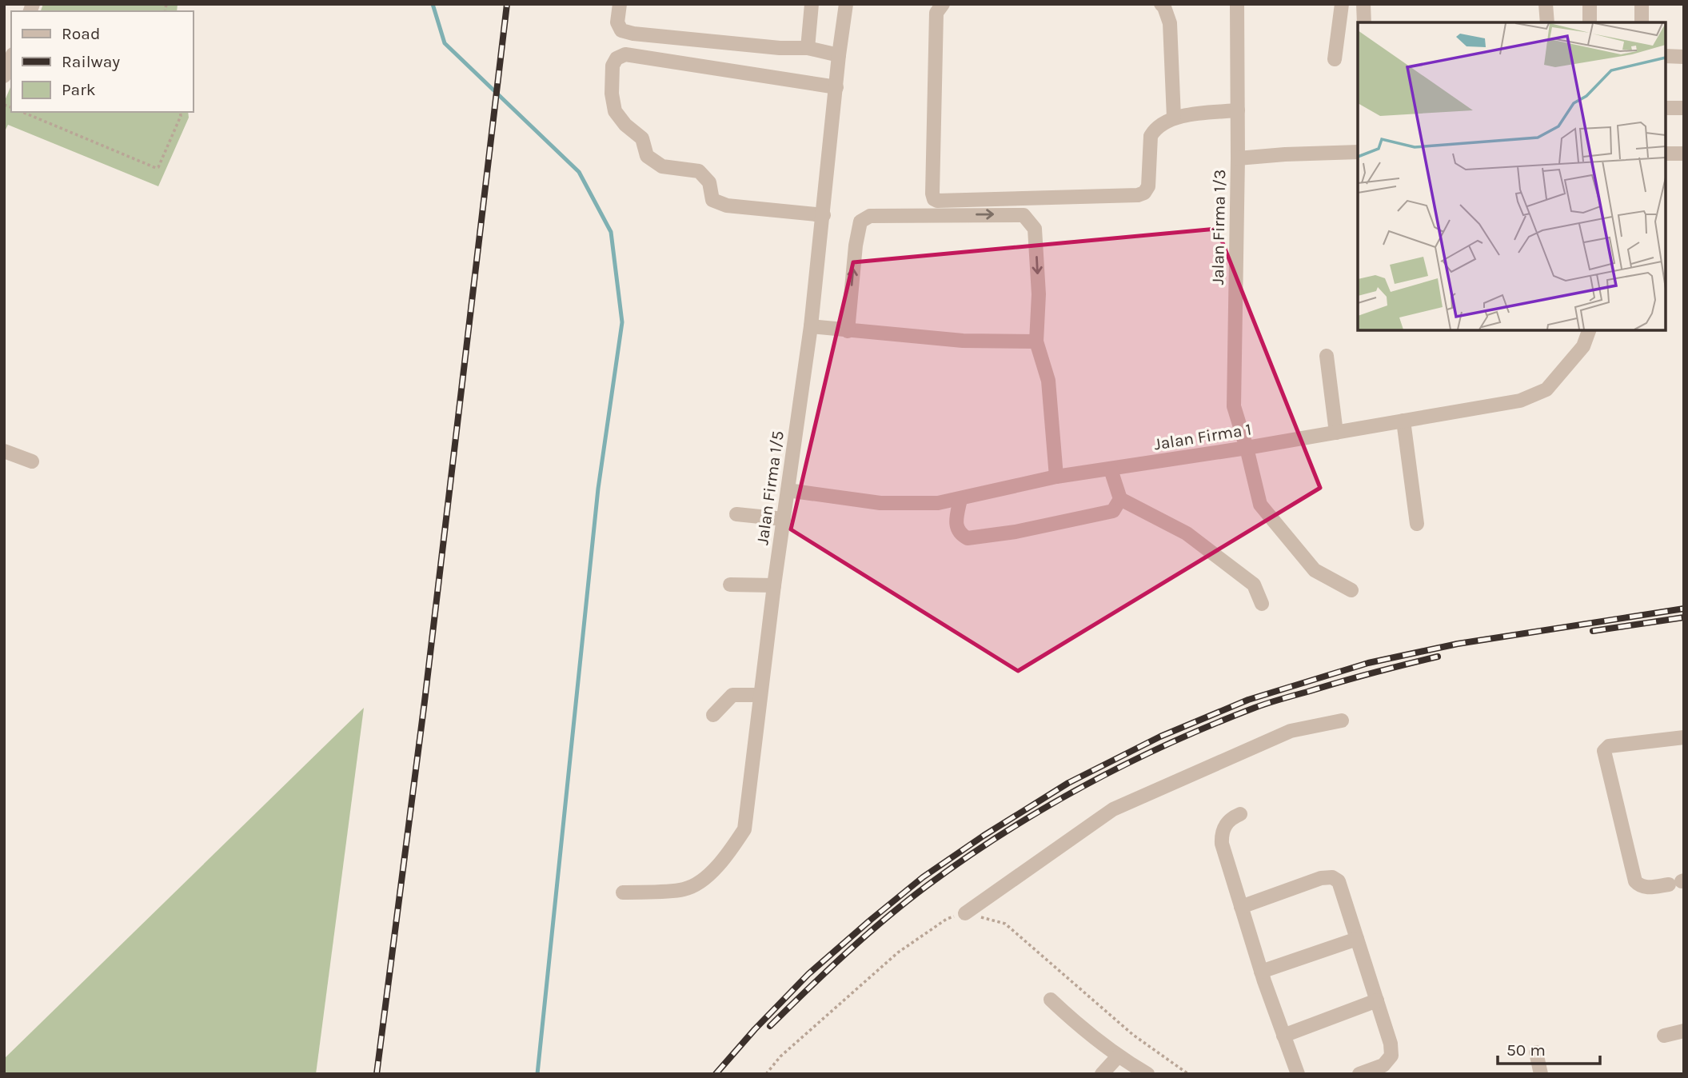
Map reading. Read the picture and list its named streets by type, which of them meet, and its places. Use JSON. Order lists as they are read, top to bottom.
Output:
{
  "streets": {
    "street": ["Jalan Firma 1/3", "Jalan Firma 1", "Jalan Firma 1/5"]
  },
  "crossings": [
    ["Jalan Firma 1/3", "Jalan Firma 1"],
    ["Jalan Firma 1", "Jalan Firma 1/5"]
  ],
  "legend": ["Road", "Railway", "Park"],
  "scale_bar": "50 m"
}
